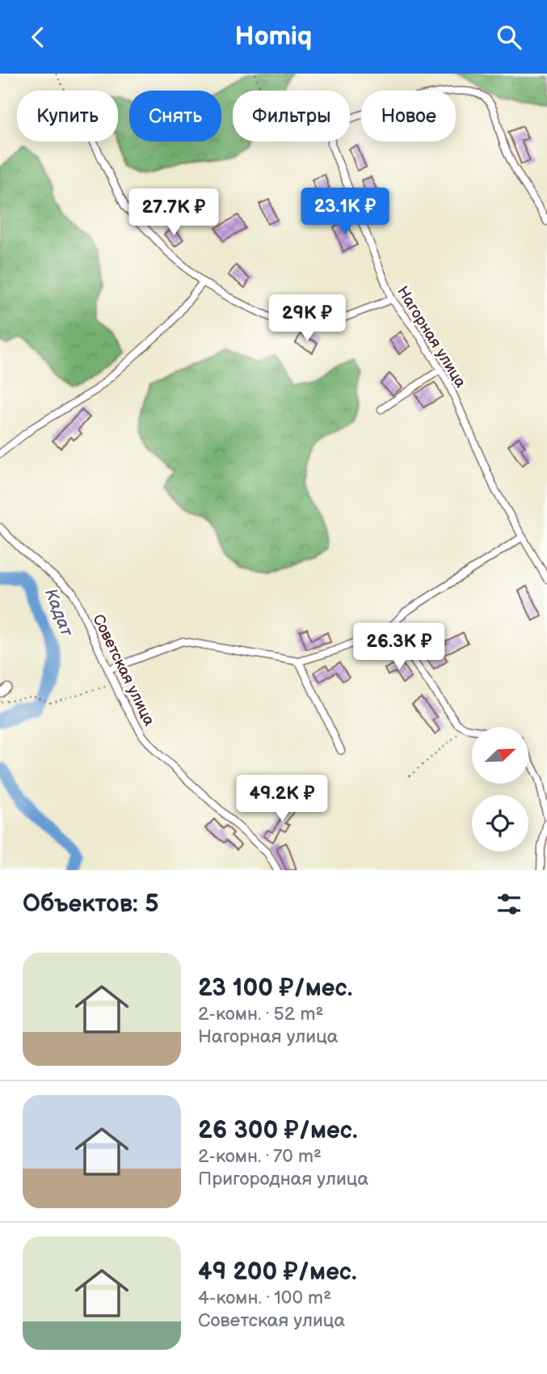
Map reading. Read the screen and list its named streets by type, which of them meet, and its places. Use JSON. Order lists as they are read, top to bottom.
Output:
{
  "streets": {
    "street": ["Нагорная улица", "Советская улица"]
  },
  "water": ["Кадат"],
  "north": "top right",
  "page": {
    "header": "Homiq",
    "chip": [
      "Купить",
      "Снять",
      "Фильтры",
      "Новое"
    ],
    "price": [
      "23.1K ₽",
      "27.7K ₽",
      "29K ₽",
      "26.3K ₽",
      "49.2K ₽"
    ],
    "heading": "Объектов: 5",
    "list": [
      {
        "name": "23 100 ₽/мес.",
        "note": "2-комн. · 52 m² · Нагорная улица"
      },
      {
        "name": "26 300 ₽/мес.",
        "note": "2-комн. · 70 m² · Пригородная улица"
      },
      {
        "name": "49 200 ₽/мес.",
        "note": "4-комн. · 100 m² · Советская улица"
      }
    ]
  }
}
